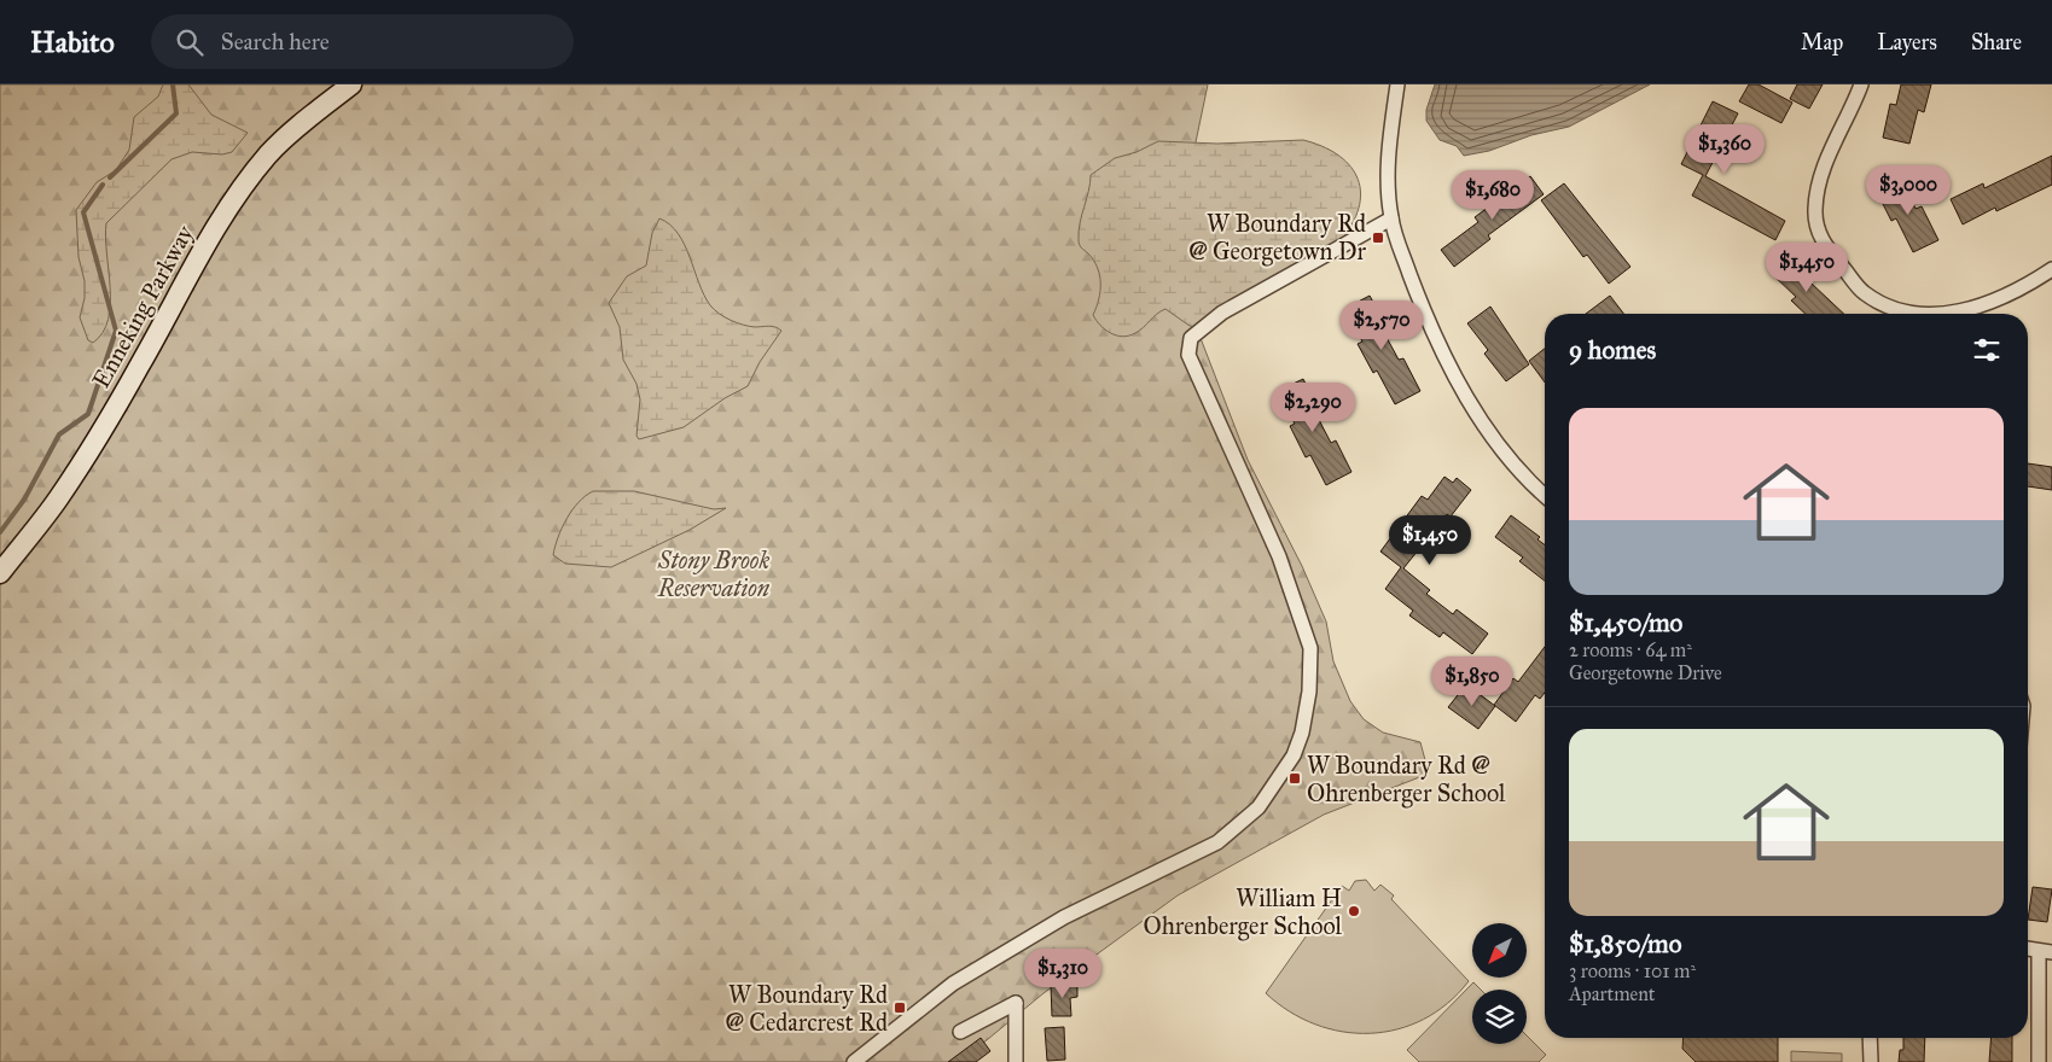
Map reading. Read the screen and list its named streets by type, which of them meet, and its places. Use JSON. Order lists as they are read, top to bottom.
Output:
{
  "streets": {
    "main road": ["Enneking Parkway"]
  },
  "parks": ["Stony Brook Reservation"],
  "places": {
    "transit": ["W Boundary Rd @ Georgetown Dr", "W Boundary Rd @ Ohrenberger School", "W Boundary Rd @ Cedarcrest Rd"],
    "other": ["William H Ohrenberger School"]
  },
  "north": "bottom left",
  "page": {
    "header": "Habito",
    "search": "Search here",
    "nav": ["Map", "Layers", "Share"],
    "price": [
      "$1,360",
      "$3,000",
      "$1,680",
      "$1,450",
      "$2,570",
      "$2,290",
      "$1,450",
      "$1,850",
      "$1,310"
    ],
    "heading": "9 homes",
    "list": [
      {
        "name": "$1,450/mo",
        "note": "2 rooms · 64 m² · Georgetowne Drive"
      },
      {
        "name": "$1,850/mo",
        "note": "3 rooms · 101 m² · Apartment"
      }
    ]
  }
}
